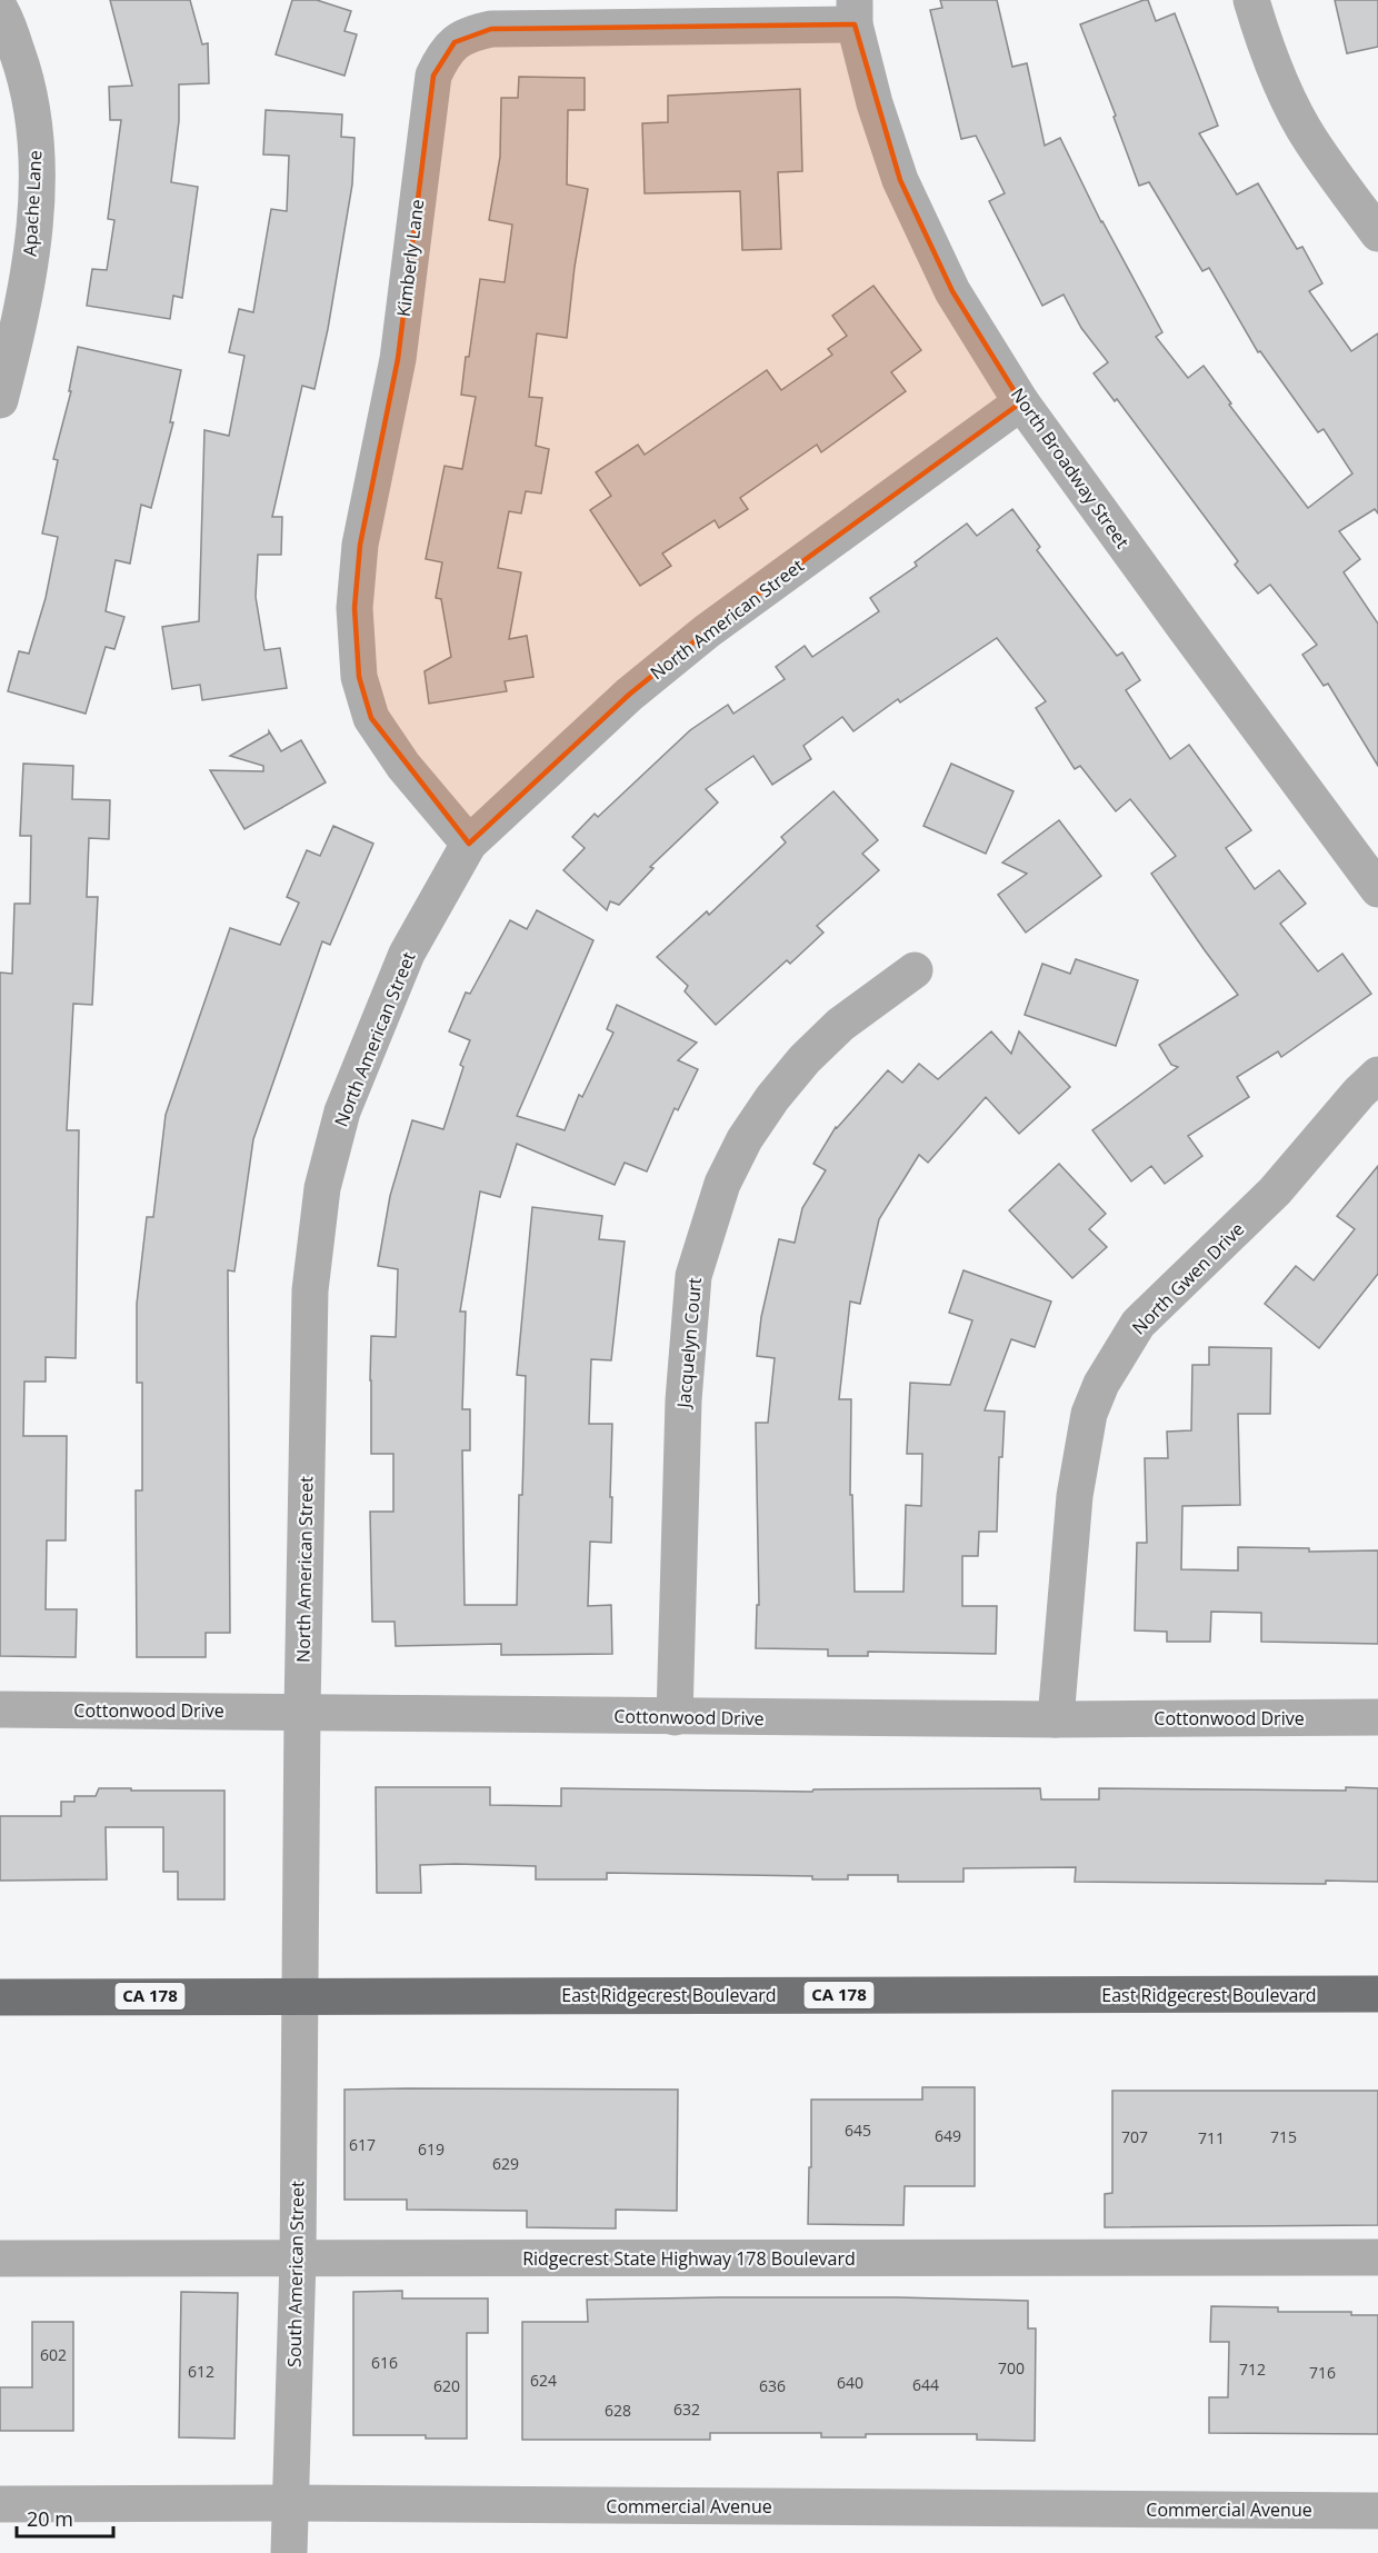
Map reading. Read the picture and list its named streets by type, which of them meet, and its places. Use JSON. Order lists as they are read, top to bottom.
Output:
{
  "streets": {
    "main road": ["East Ridgecrest Boulevard", "CA 178"],
    "street": [
      "Apache Lane",
      "Kimberly Lane",
      "North Broadway Street",
      "North American Street",
      "North Gwen Drive",
      "Jacquelyn Court",
      "Cottonwood Drive",
      "Ridgecrest State Highway 178 Boulevard",
      "South American Street",
      "Commercial Avenue"
    ]
  },
  "crossings": [
    ["Kimberly Lane", "North Broadway Street"],
    ["Kimberly Lane", "North American Street"],
    ["North Broadway Street", "North American Street"],
    ["North American Street", "Cottonwood Drive"],
    ["North American Street", "East Ridgecrest Boulevard"],
    ["North American Street", "South American Street"],
    ["North Gwen Drive", "Cottonwood Drive"],
    ["Jacquelyn Court", "Cottonwood Drive"],
    ["East Ridgecrest Boulevard", "South American Street"],
    ["Ridgecrest State Highway 178 Boulevard", "South American Street"],
    ["South American Street", "Commercial Avenue"]
  ],
  "house_numbers": [
    "645",
    "649",
    "707",
    "715",
    "711",
    "617",
    "619",
    "629",
    "602",
    "616",
    "700",
    "712",
    "612",
    "716",
    "624",
    "640",
    "644",
    "620",
    "636",
    "632",
    "628"
  ],
  "scale_bar": "20 m"
}
